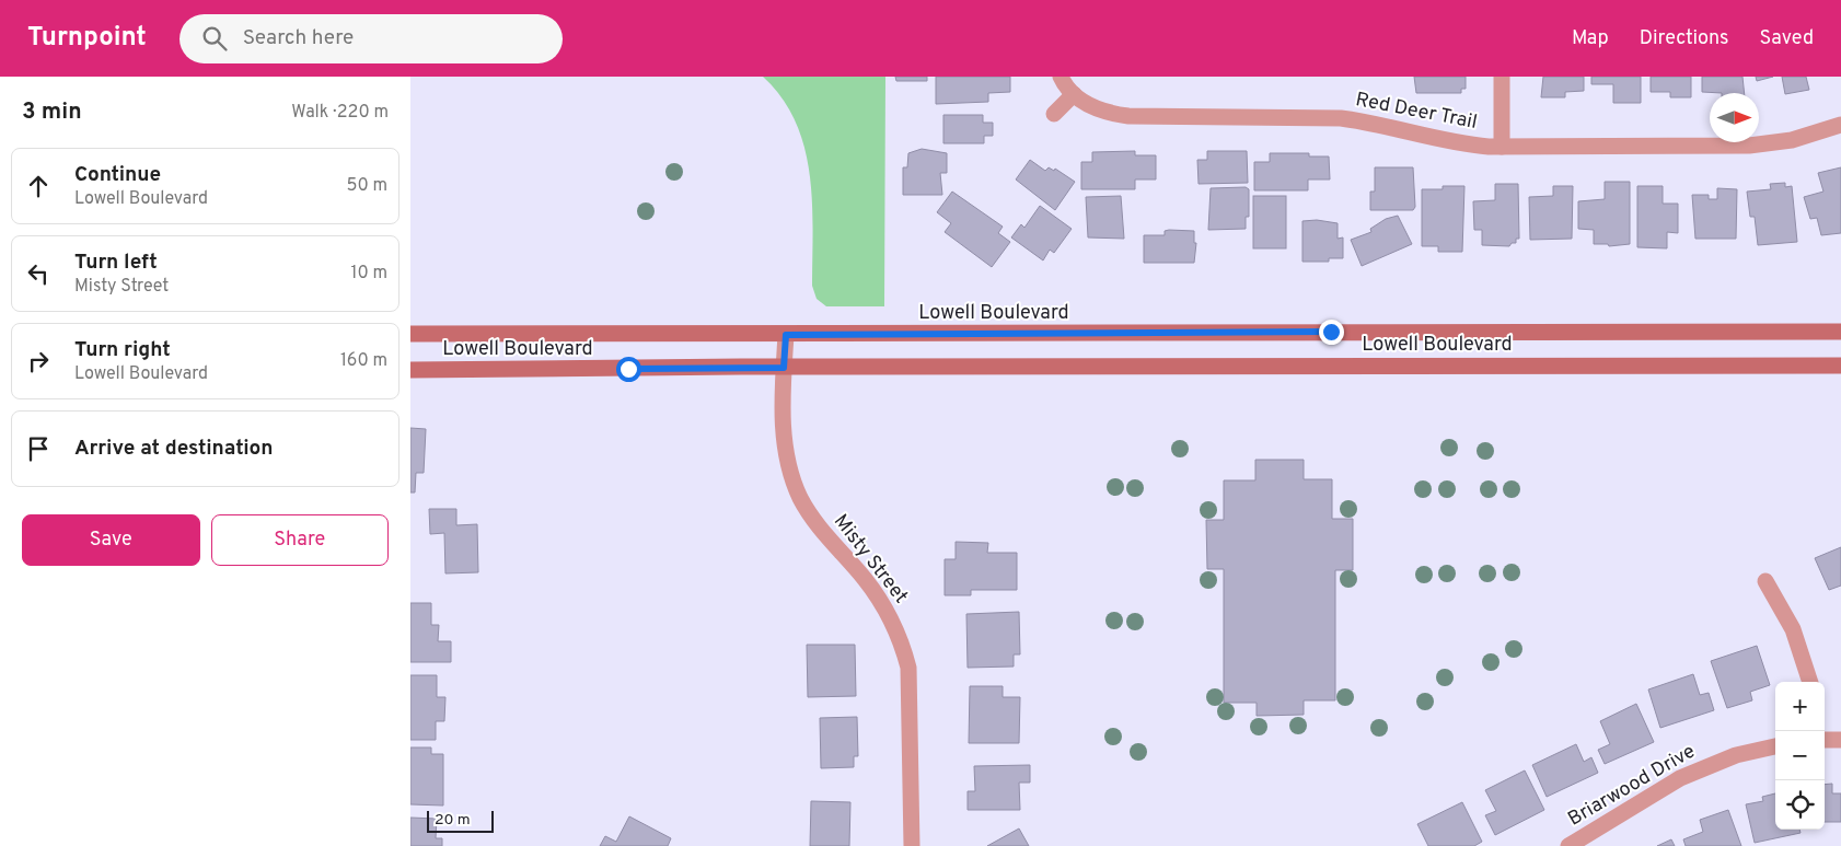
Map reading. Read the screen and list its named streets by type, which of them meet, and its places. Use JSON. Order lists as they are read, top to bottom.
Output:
{
  "streets": {
    "main road": ["Lowell Boulevard"],
    "street": ["Red Deer Trail", "Misty Street", "Briarwood Drive"]
  },
  "crossings": [
    ["Lowell Boulevard", "Misty Street"]
  ],
  "scale_bar": "20 m",
  "north": "right",
  "page": {
    "header": "Turnpoint",
    "search": "Search here",
    "nav": ["Map", "Directions", "Saved"],
    "heading": ["3 min", "Walk · 220 m"],
    "list": [
      ["Continue", "Lowell Boulevard", "50 m"],
      ["Turn left", "Misty Street", "10 m"],
      ["Turn right", "Lowell Boulevard", "160 m"],
      "Arrive at destination"
    ],
    "buttons": ["Save", "Share"],
    "map_buttons": ["+", "−"],
    "scale": "20 m"
  }
}
